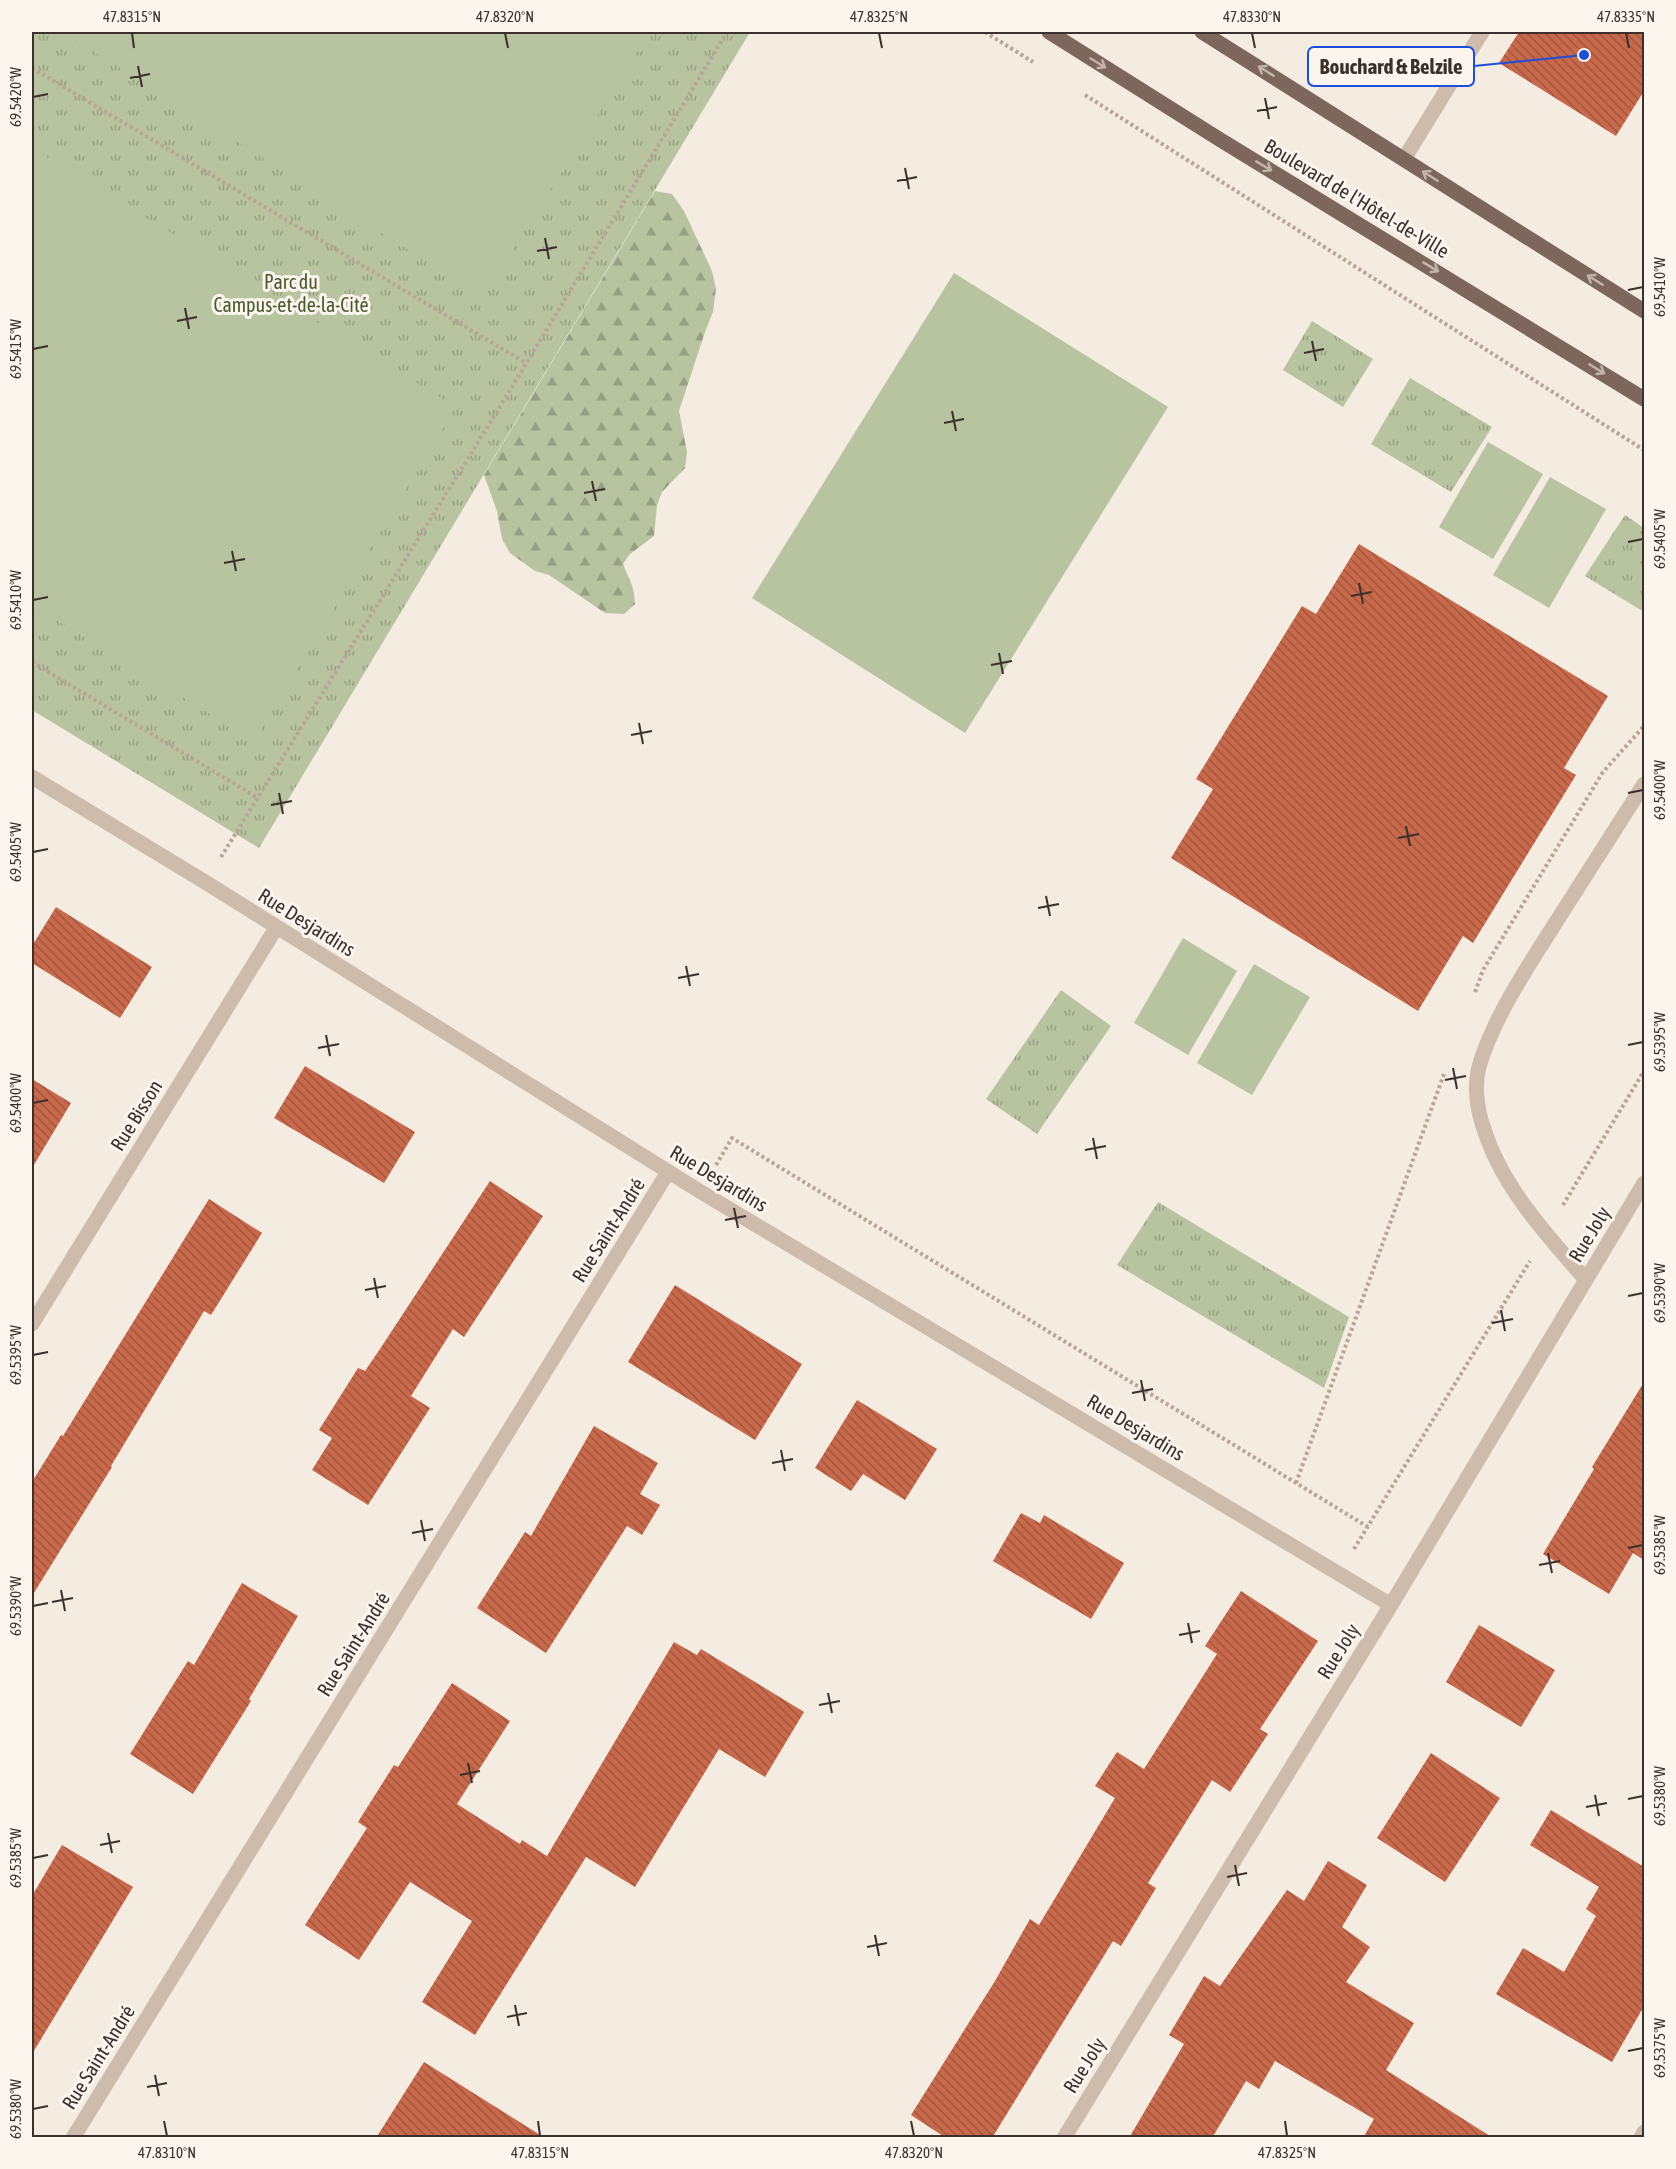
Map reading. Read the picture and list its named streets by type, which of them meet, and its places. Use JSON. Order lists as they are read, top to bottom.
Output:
{
  "streets": {
    "main road": ["Boulevard de l'Hôtel-de-Ville"],
    "street": [
      "Rue Desjardins",
      "Rue Bisson",
      "Rue Saint-André",
      "Rue Joly"
    ]
  },
  "crossings": [
    ["Rue Desjardins", "Rue Bisson"],
    ["Rue Desjardins", "Rue Saint-André"],
    ["Rue Desjardins", "Rue Joly"]
  ],
  "parks": ["Parc du Campus-et-de-la-Cité"],
  "places": ["Bouchard & Belzile"],
  "coordinates": [
    "47.8315°N",
    "47.8320°N",
    "47.8325°N",
    "47.8330°N",
    "47.8335°N",
    "69.5420°W",
    "69.5410°W",
    "69.5415°W",
    "69.5405°W",
    "69.5400°W",
    "69.5395°W",
    "69.5390°W",
    "69.5385°W",
    "69.5380°W",
    "69.5375°W",
    "47.8310°N"
  ]
}
